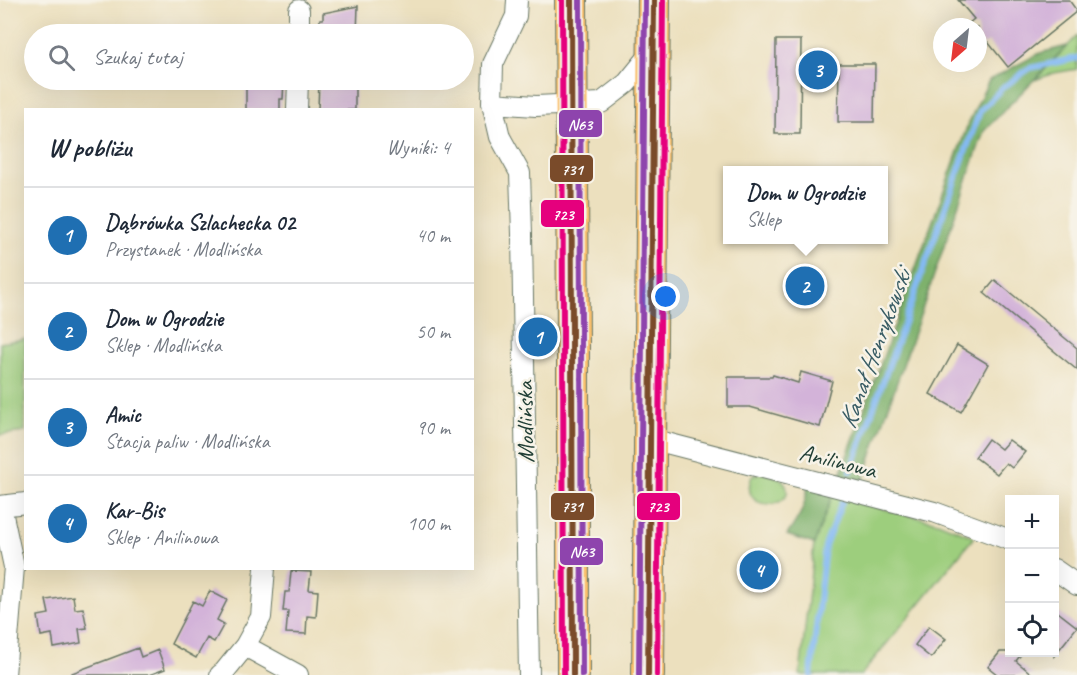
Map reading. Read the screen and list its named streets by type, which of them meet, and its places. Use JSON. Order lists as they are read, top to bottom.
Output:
{
  "streets": {
    "main road": ["Modlińska"],
    "street": ["Anilinowa"]
  },
  "water": ["Kanał Henrykowski"],
  "lines": ["transit line 731", "transit line 723", "transit line N63"],
  "north": "bottom left",
  "page": {
    "search": "Szukaj tutaj",
    "pins": [
      "3",
      "2",
      "1",
      "4"
    ],
    "heading": ["W pobliżu", "Wyniki: 4"],
    "popup": ["Dom w Ogrodzie", "Sklep"],
    "list": [
      {
        "mark": "1",
        "name": "Dąbrówka Szlachecka 02",
        "note": "Przystanek · Modlińska",
        "value": "40 m"
      },
      {
        "mark": "2",
        "name": "Dom w Ogrodzie",
        "note": "Sklep · Modlińska",
        "value": "50 m"
      },
      {
        "mark": "3",
        "name": "Amic",
        "note": "Stacja paliw · Modlińska",
        "value": "90 m"
      },
      {
        "mark": "4",
        "name": "Kar-Bis",
        "note": "Sklep · Anilinowa",
        "value": "100 m"
      }
    ],
    "map_buttons": ["+", "−"]
  }
}
